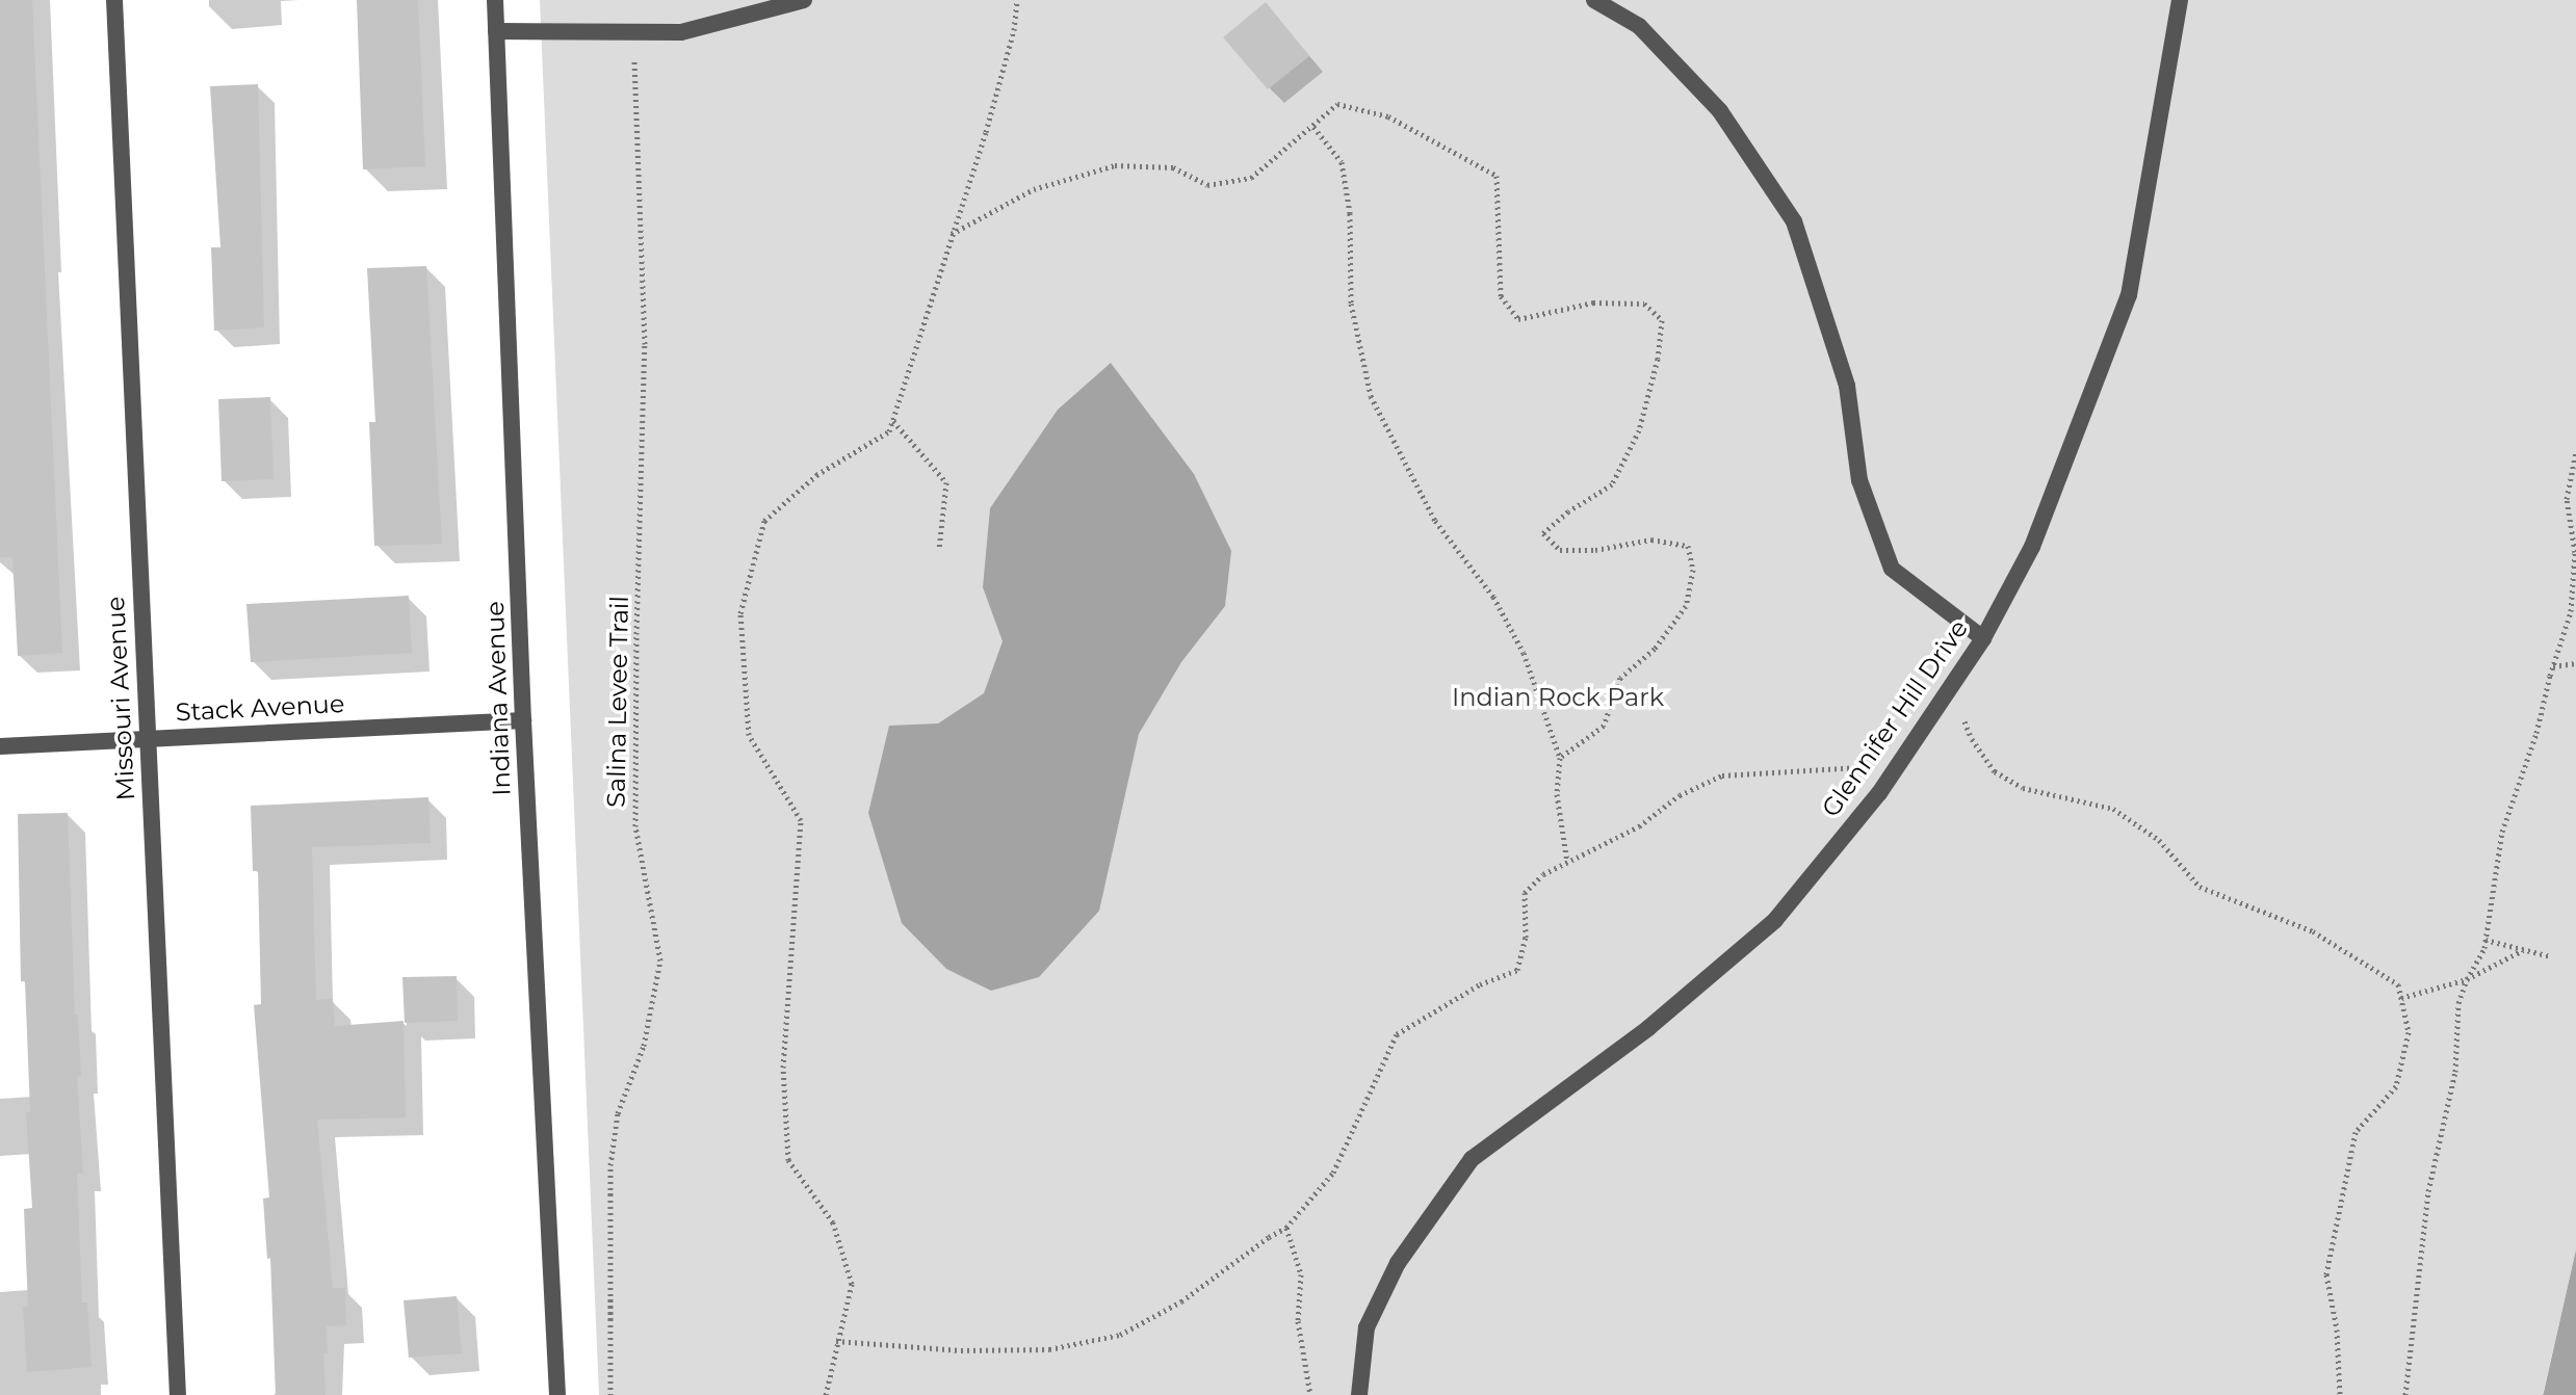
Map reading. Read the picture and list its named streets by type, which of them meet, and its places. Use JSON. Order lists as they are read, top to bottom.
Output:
{
  "streets": {
    "street": [
      "Missouri Avenue",
      "Indiana Avenue",
      "Stack Avenue",
      "Glennifer Hill Drive"
    ],
    "path": ["Salina Levee Trail"]
  },
  "crossings": [
    ["Missouri Avenue", "Stack Avenue"],
    ["Indiana Avenue", "Stack Avenue"]
  ],
  "parks": ["Indian Rock Park"]
}
